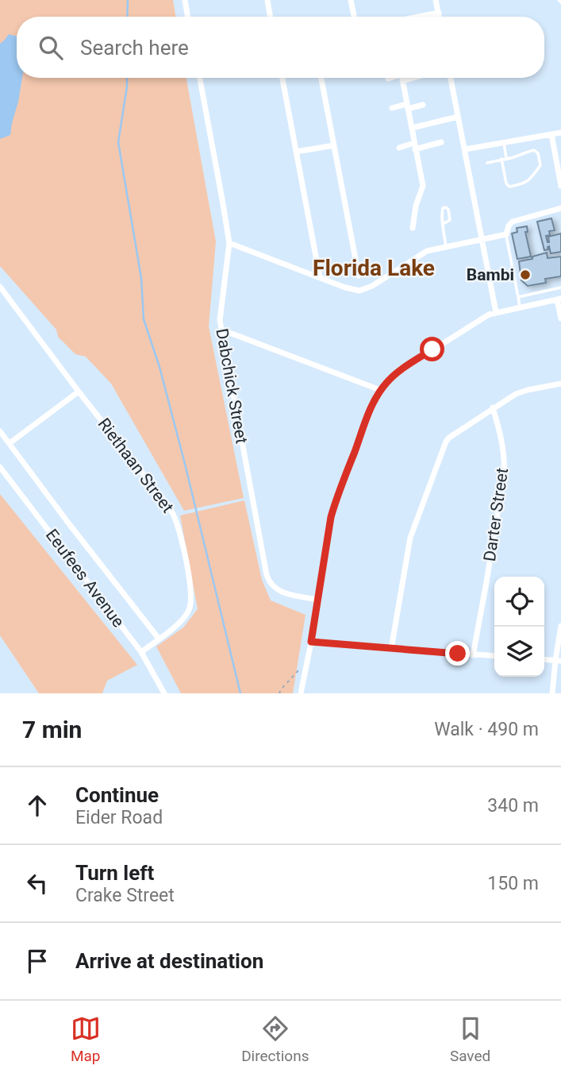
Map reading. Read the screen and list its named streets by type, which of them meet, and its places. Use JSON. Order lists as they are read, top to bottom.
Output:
{
  "streets": {
    "street": [
      "Dabchick Street",
      "Riethaan Street",
      "Darter Street",
      "Eeufees Avenue"
    ]
  },
  "crossings": [
    ["Riethaan Street", "Eeufees Avenue"]
  ],
  "districts": ["Florida Lake"],
  "places": ["Bambi"],
  "page": {
    "search": "Search here",
    "heading": ["7 min", "Walk · 490 m"],
    "list": [
      ["Continue", "Eider Road", "340 m"],
      ["Turn left", "Crake Street", "150 m"],
      "Arrive at destination"
    ],
    "nav": ["Map", "Directions", "Saved"]
  }
}
